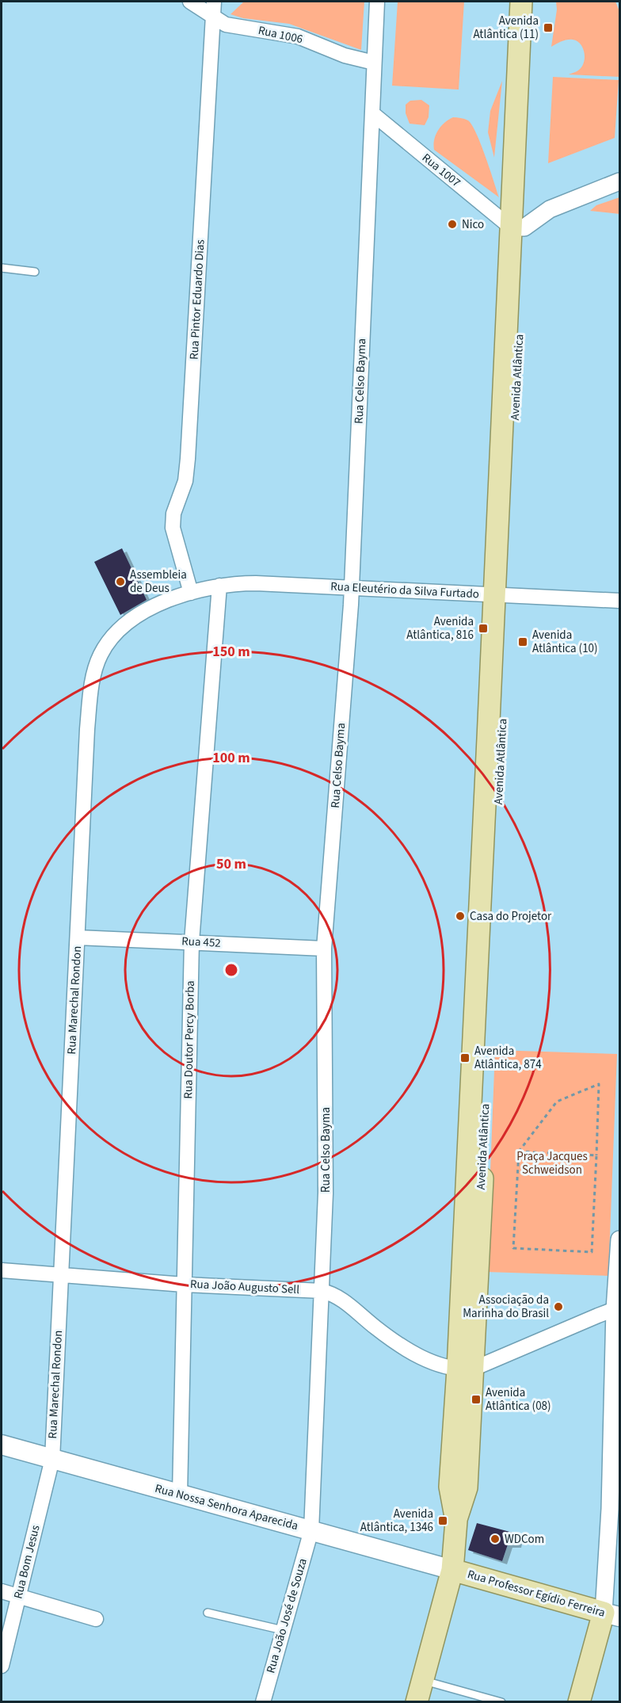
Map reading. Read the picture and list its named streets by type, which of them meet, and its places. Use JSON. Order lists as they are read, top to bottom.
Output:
{
  "streets": {
    "main road": ["Avenida Atlântica", "Rua Nossa Senhora Aparecida", "Rua Professor Egídio Ferreira"],
    "street": [
      "Rua 1006",
      "Rua 1007",
      "Rua Pintor Eduardo Dias",
      "Rua Celso Bayma",
      "Rua Eleutério da Silva Furtado",
      "Rua 452",
      "Rua Marechal Rondon",
      "Rua Doutor Percy Borba",
      "Rua João Augusto Sell",
      "Rua Bom Jesus",
      "Rua João José de Souza"
    ]
  },
  "crossings": [
    ["Rua 1006", "Rua Pintor Eduardo Dias"],
    ["Rua 1006", "Rua Celso Bayma"],
    ["Rua 1007", "Avenida Atlântica"],
    ["Rua 1007", "Rua Celso Bayma"],
    ["Rua Pintor Eduardo Dias", "Rua Eleutério da Silva Furtado"],
    ["Rua Pintor Eduardo Dias", "Rua Marechal Rondon"],
    ["Avenida Atlântica", "Rua Eleutério da Silva Furtado"],
    ["Avenida Atlântica", "Rua João Augusto Sell"],
    ["Avenida Atlântica", "Rua Nossa Senhora Aparecida"],
    ["Avenida Atlântica", "Rua Professor Egídio Ferreira"],
    ["Rua Celso Bayma", "Rua Eleutério da Silva Furtado"],
    ["Rua Celso Bayma", "Rua 452"],
    ["Rua Celso Bayma", "Rua João Augusto Sell"],
    ["Rua Celso Bayma", "Rua Nossa Senhora Aparecida"],
    ["Rua Celso Bayma", "Rua João José de Souza"],
    ["Rua Eleutério da Silva Furtado", "Rua Marechal Rondon"],
    ["Rua Eleutério da Silva Furtado", "Rua Doutor Percy Borba"],
    ["Rua 452", "Rua Marechal Rondon"],
    ["Rua 452", "Rua Doutor Percy Borba"],
    ["Rua Marechal Rondon", "Rua João Augusto Sell"],
    ["Rua Marechal Rondon", "Rua Nossa Senhora Aparecida"],
    ["Rua Marechal Rondon", "Rua Bom Jesus"],
    ["Rua Doutor Percy Borba", "Rua João Augusto Sell"],
    ["Rua Doutor Percy Borba", "Rua Nossa Senhora Aparecida"],
    ["Rua Nossa Senhora Aparecida", "Rua Bom Jesus"],
    ["Rua Nossa Senhora Aparecida", "Rua Professor Egídio Ferreira"],
    ["Rua Nossa Senhora Aparecida", "Rua João José de Souza"]
  ],
  "parks": ["Praça Jacques Schweidson"],
  "places": {
    "transit": [
      "Avenida Atlântica (11)",
      "Avenida Atlântica, 816",
      "Avenida Atlântica (10)",
      "Avenida Atlântica, 874",
      "Avenida Atlântica (08)",
      "Avenida Atlântica, 1346"
    ],
    "other": [
      "Nico",
      "Assembleia de Deus",
      "Casa do Projetor",
      "Associação da Marinha do Brasil",
      "WDCom"
    ]
  },
  "rings": ["150 m", "100 m", "50 m"]
}
